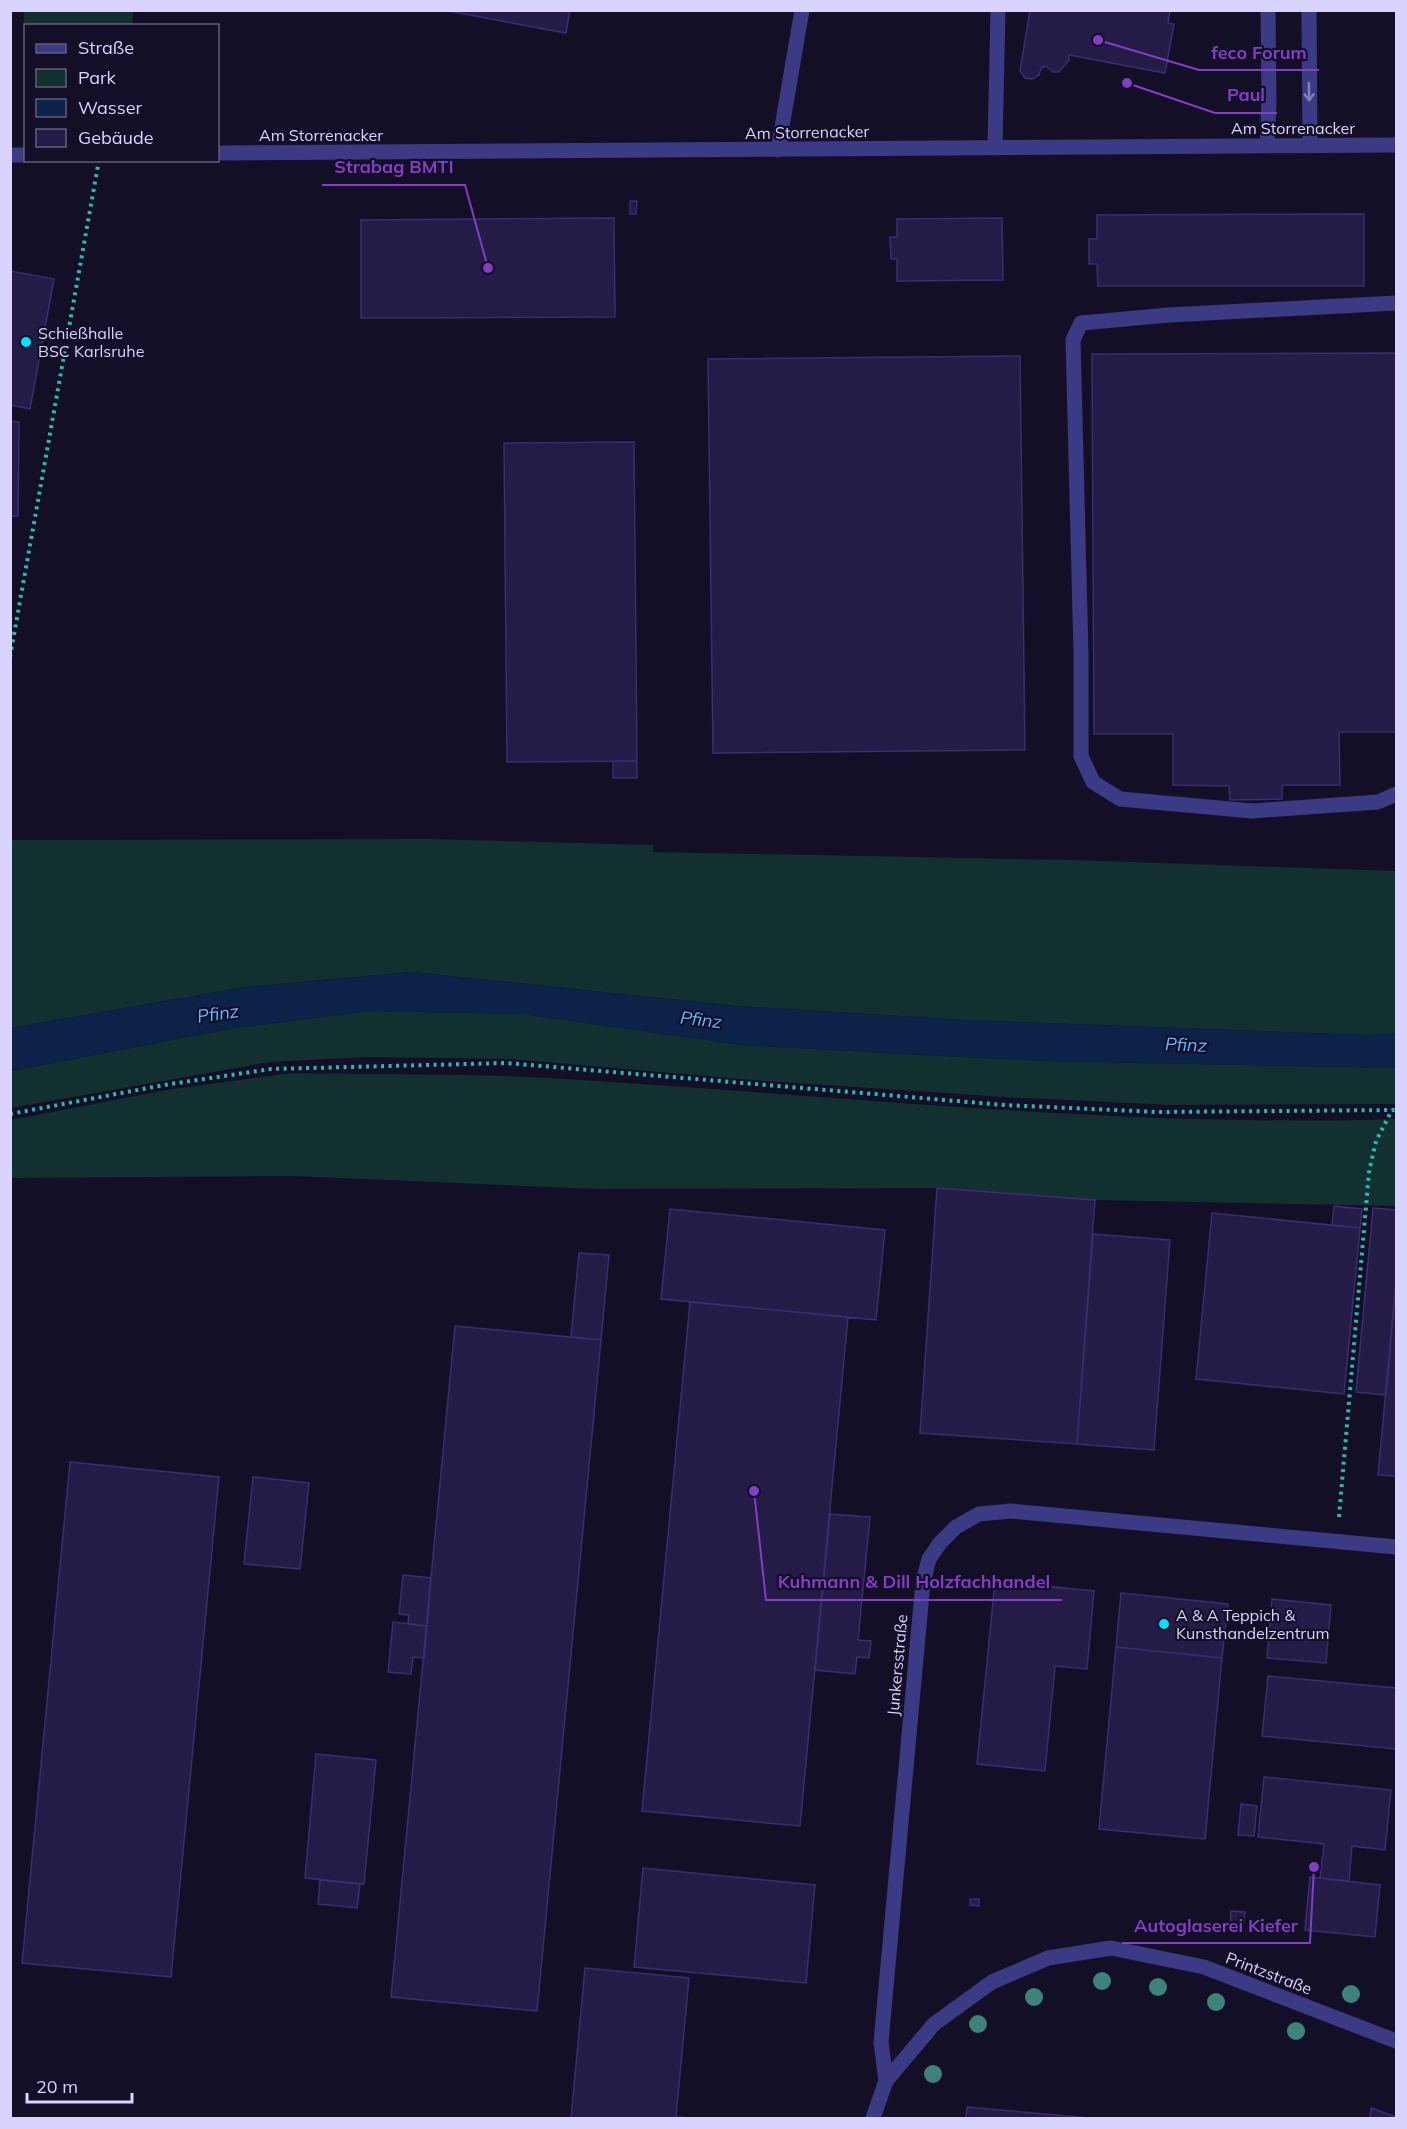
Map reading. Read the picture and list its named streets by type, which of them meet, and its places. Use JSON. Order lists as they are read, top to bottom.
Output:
{
  "streets": {
    "street": ["Am Storrenacker", "Junkersstraße", "Printzstraße"]
  },
  "crossings": [
    ["Junkersstraße", "Printzstraße"]
  ],
  "water": ["Pfinz"],
  "places": [
    "feco Forum",
    "Paul",
    "Strabag BMTI",
    "Schießhalle BSC Karlsruhe",
    "Kuhmann & Dill Holzfachhandel",
    "A & A Teppich & Kunsthandelzentrum",
    "Autoglaserei Kiefer"
  ],
  "legend": [
    "Straße",
    "Park",
    "Wasser",
    "Gebäude"
  ],
  "scale_bar": "20 m"
}
